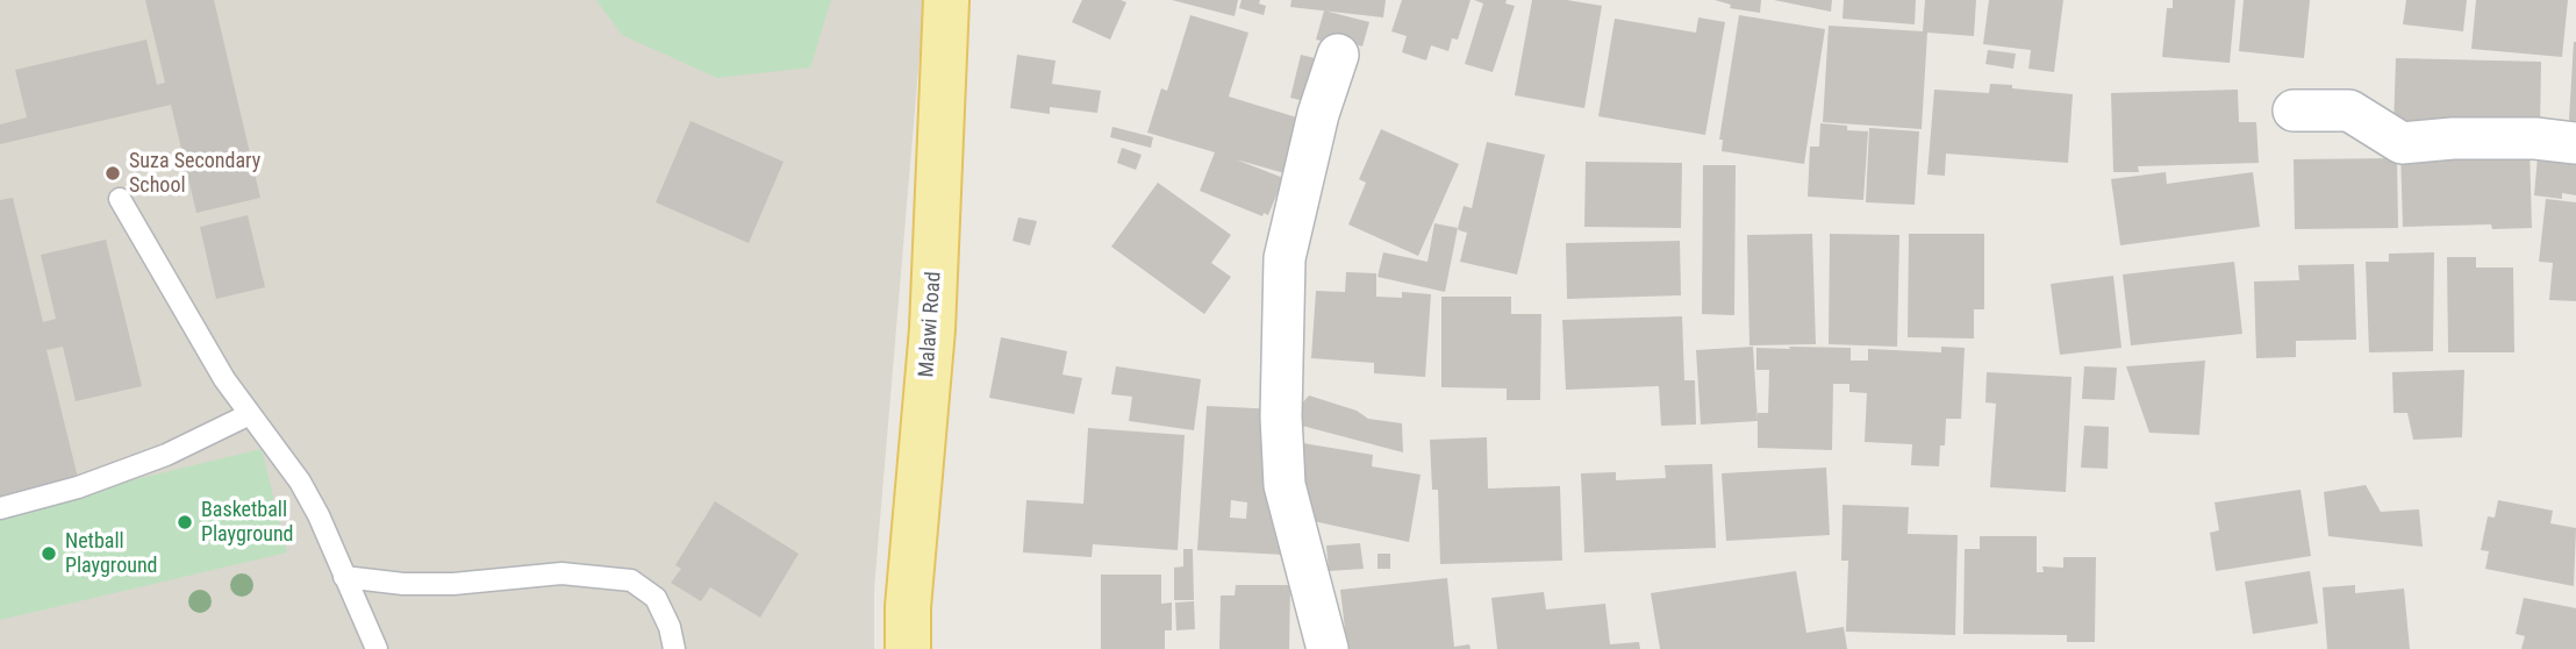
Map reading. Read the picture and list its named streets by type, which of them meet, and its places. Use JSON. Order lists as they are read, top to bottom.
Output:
{
  "streets": {
    "main road": ["Malawi Road"]
  },
  "places": ["Suza Secondary School", "Basketball Playground", "Netball Playground"]
}
